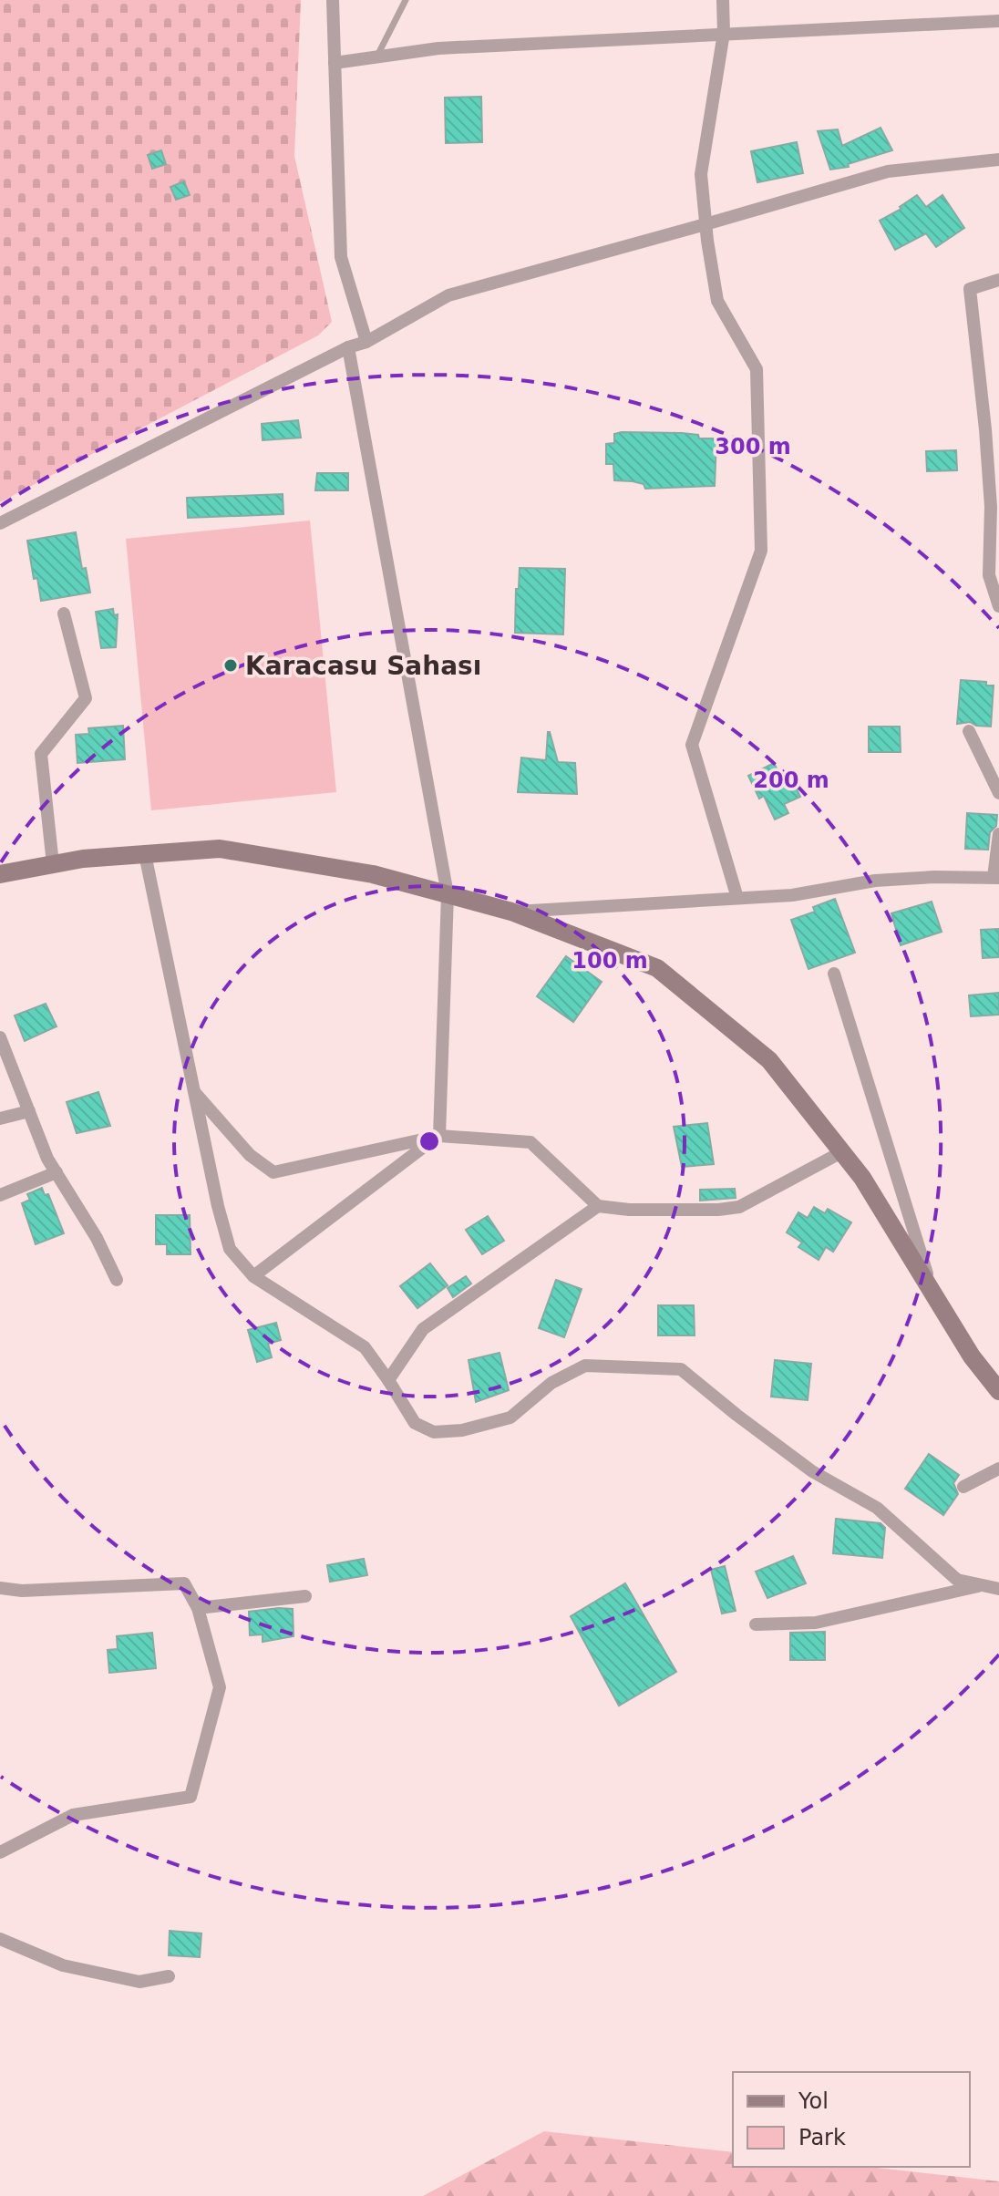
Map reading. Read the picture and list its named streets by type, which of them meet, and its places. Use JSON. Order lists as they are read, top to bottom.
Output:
{
  "places": ["Karacasu Sahası"],
  "legend": ["Yol", "Park"],
  "rings": ["300 m", "200 m", "100 m"]
}
